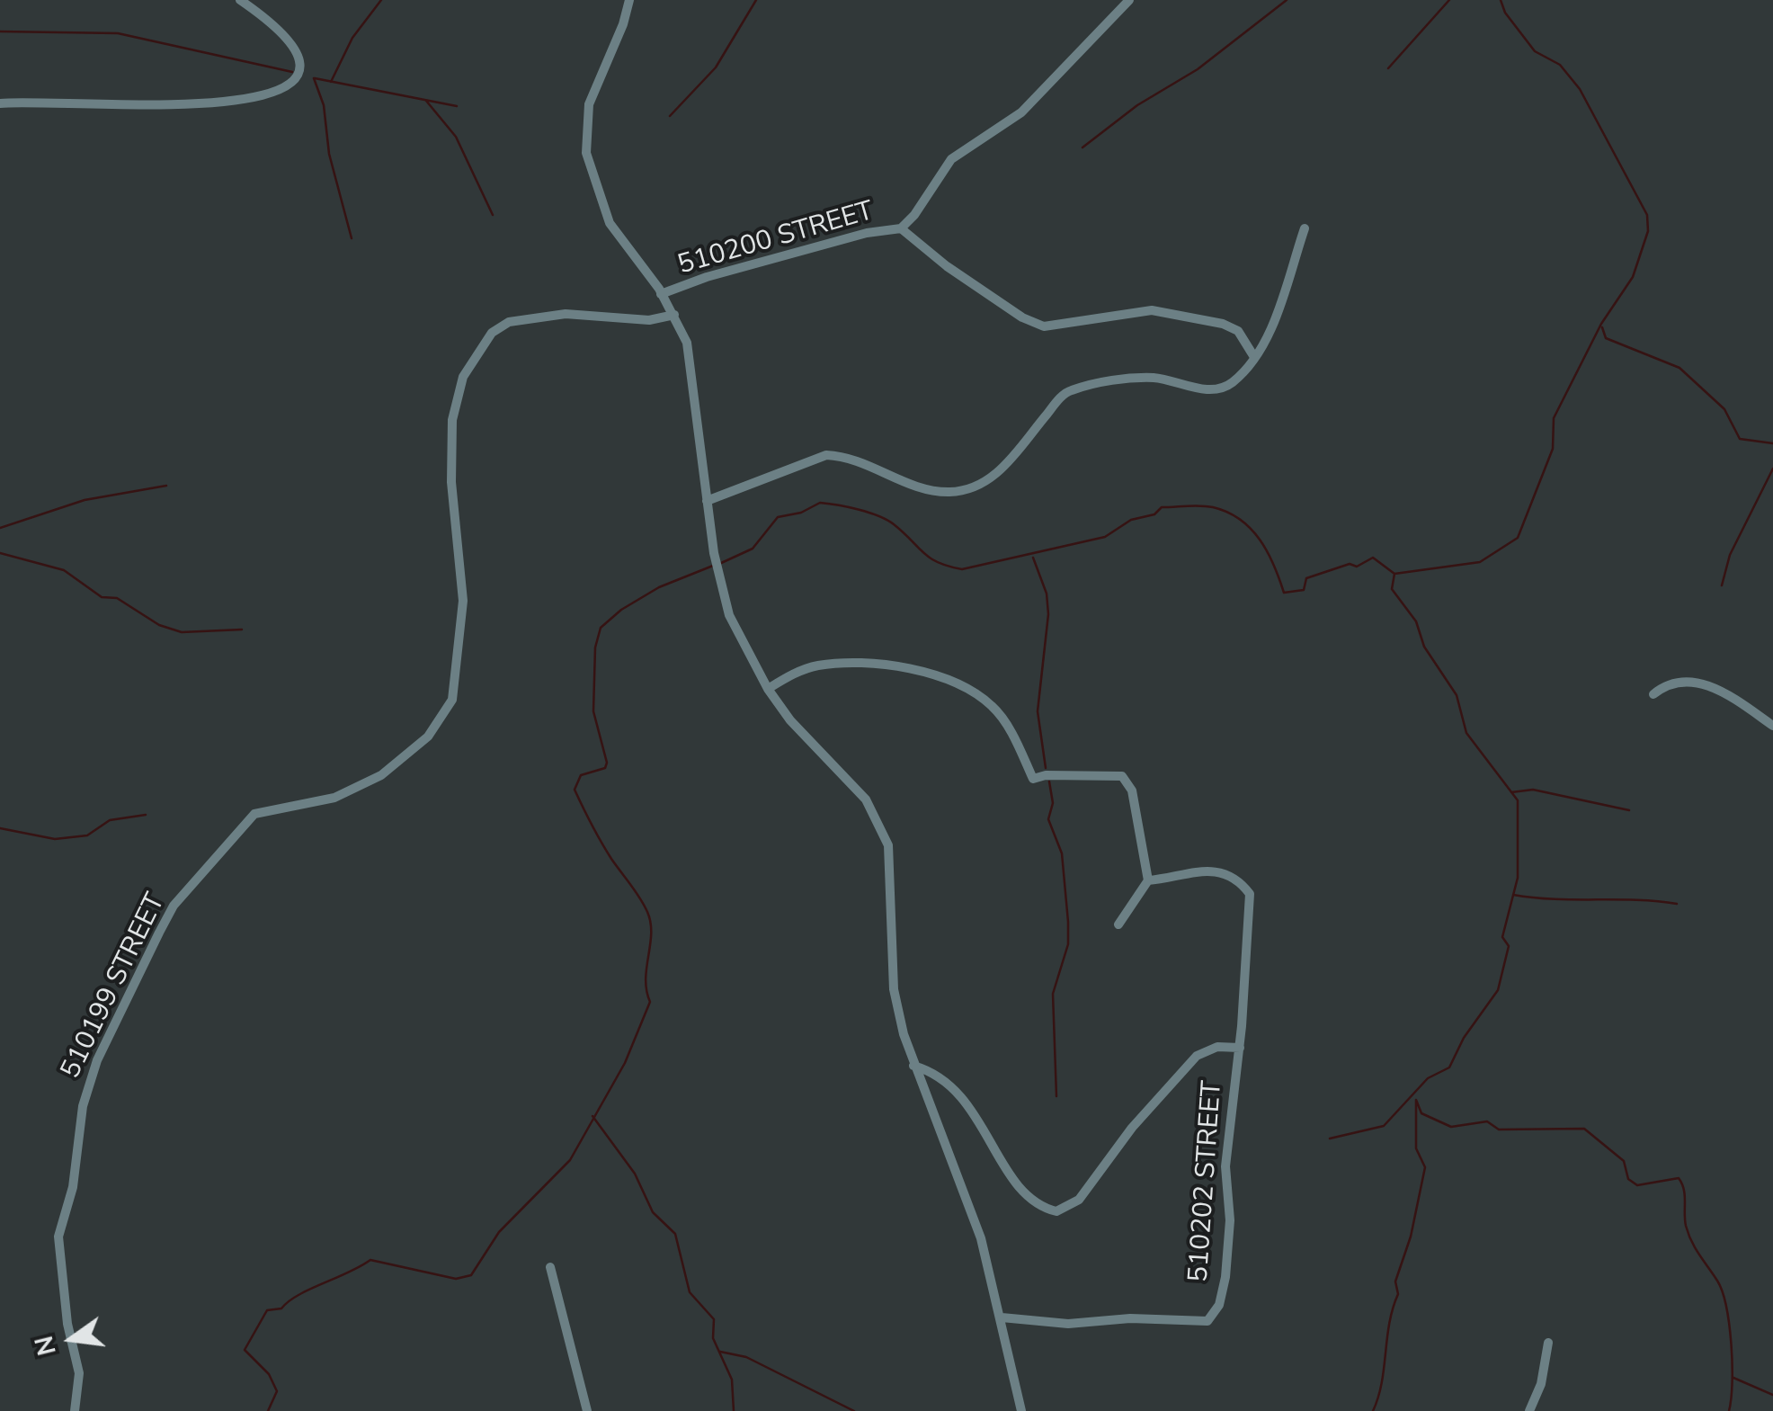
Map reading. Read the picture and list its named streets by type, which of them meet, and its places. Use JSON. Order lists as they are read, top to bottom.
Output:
{
  "streets": {
    "street": ["510200 STREET", "510199 STREET", "510202 STREET"]
  },
  "north": "left"
}
